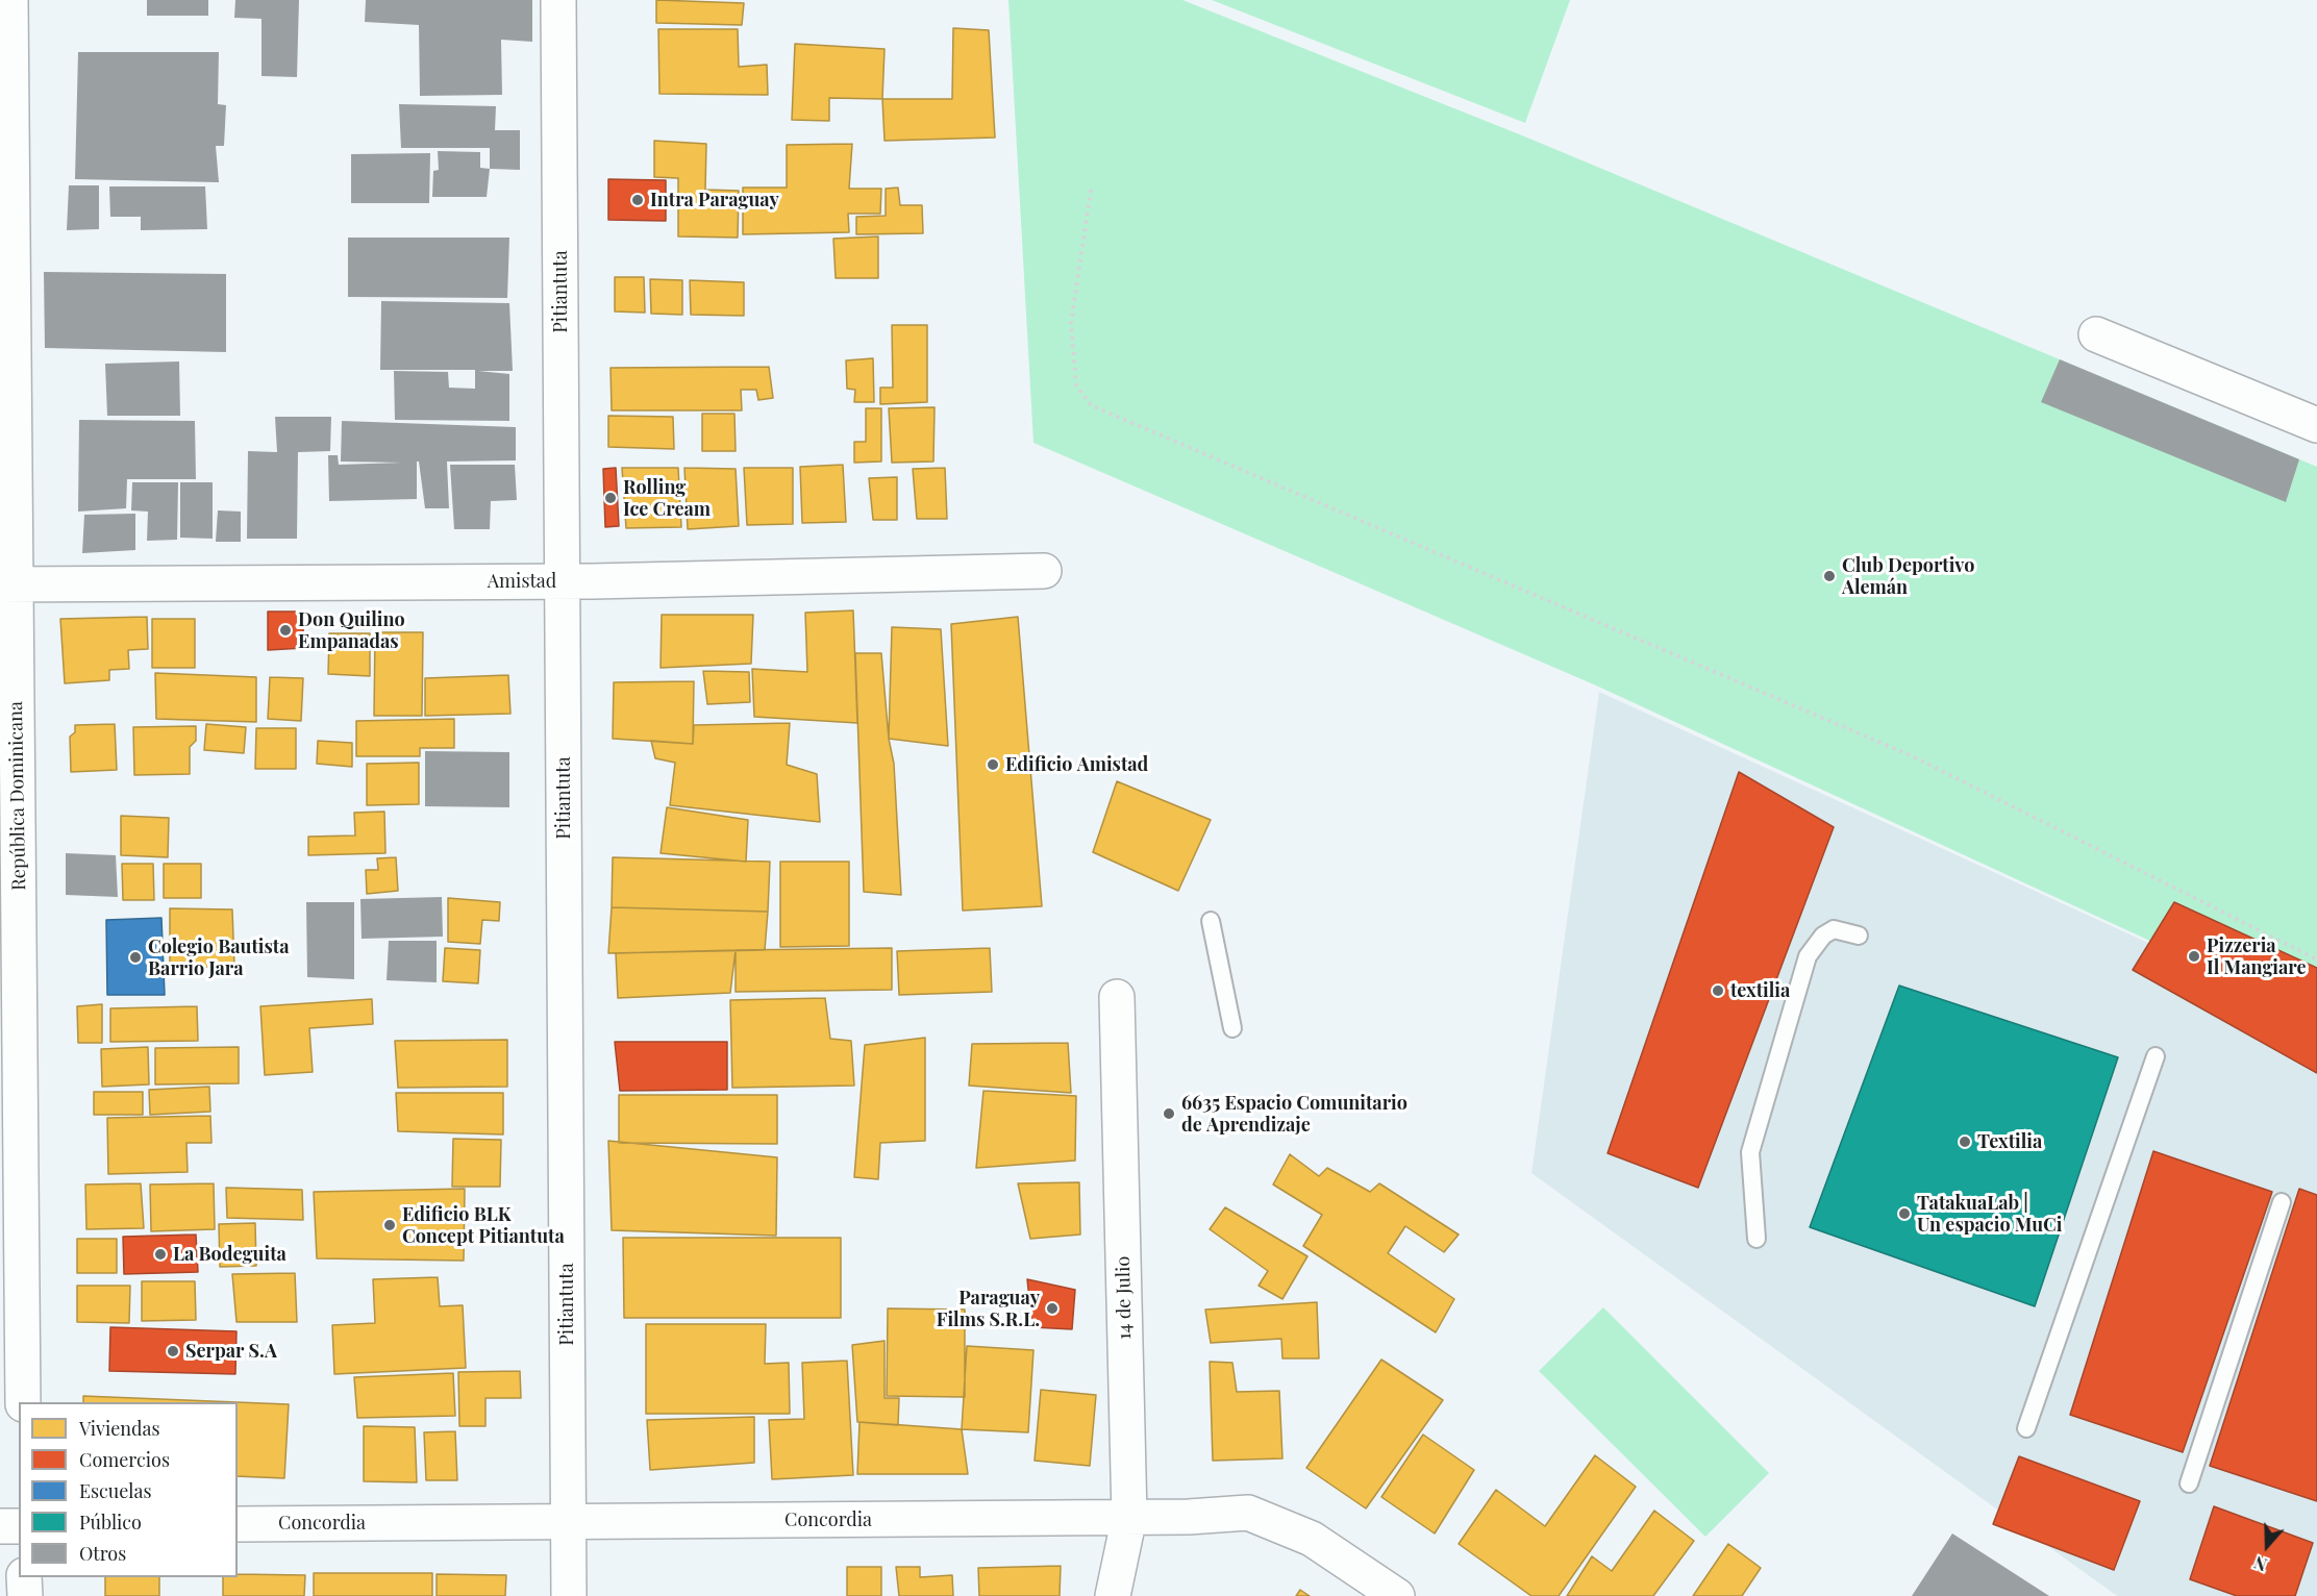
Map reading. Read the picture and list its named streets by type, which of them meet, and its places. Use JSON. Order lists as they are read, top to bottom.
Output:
{
  "streets": {
    "street": [
      "Pitiantuta",
      "Amistad",
      "República Dominicana",
      "14 de Julio",
      "Concordia"
    ]
  },
  "crossings": [
    ["Pitiantuta", "Amistad"],
    ["Pitiantuta", "Concordia"],
    ["Amistad", "República Dominicana"],
    ["14 de Julio", "Concordia"]
  ],
  "places": [
    "Intra Paraguay",
    "Rolling Ice Cream",
    "Club Deportivo Alemán",
    "Don Quilino Empanadas",
    "Edificio Amistad",
    "Pizzeria Il Mangiare",
    "Colegio Bautista Barrio Jara",
    "textilia",
    "6635 Espacio Comunitario de Aprendizaje",
    "Textilia",
    "TatakuaLab | Un espacio MuCi",
    "Edificio BLK Concept Pitiantuta",
    "La Bodeguita",
    "Paraguay Films S.R.L.",
    "Serpar S.A"
  ],
  "legend": [
    "Viviendas",
    "Comercios",
    "Escuelas",
    "Público",
    "Otros"
  ],
  "north": "bottom"
}
